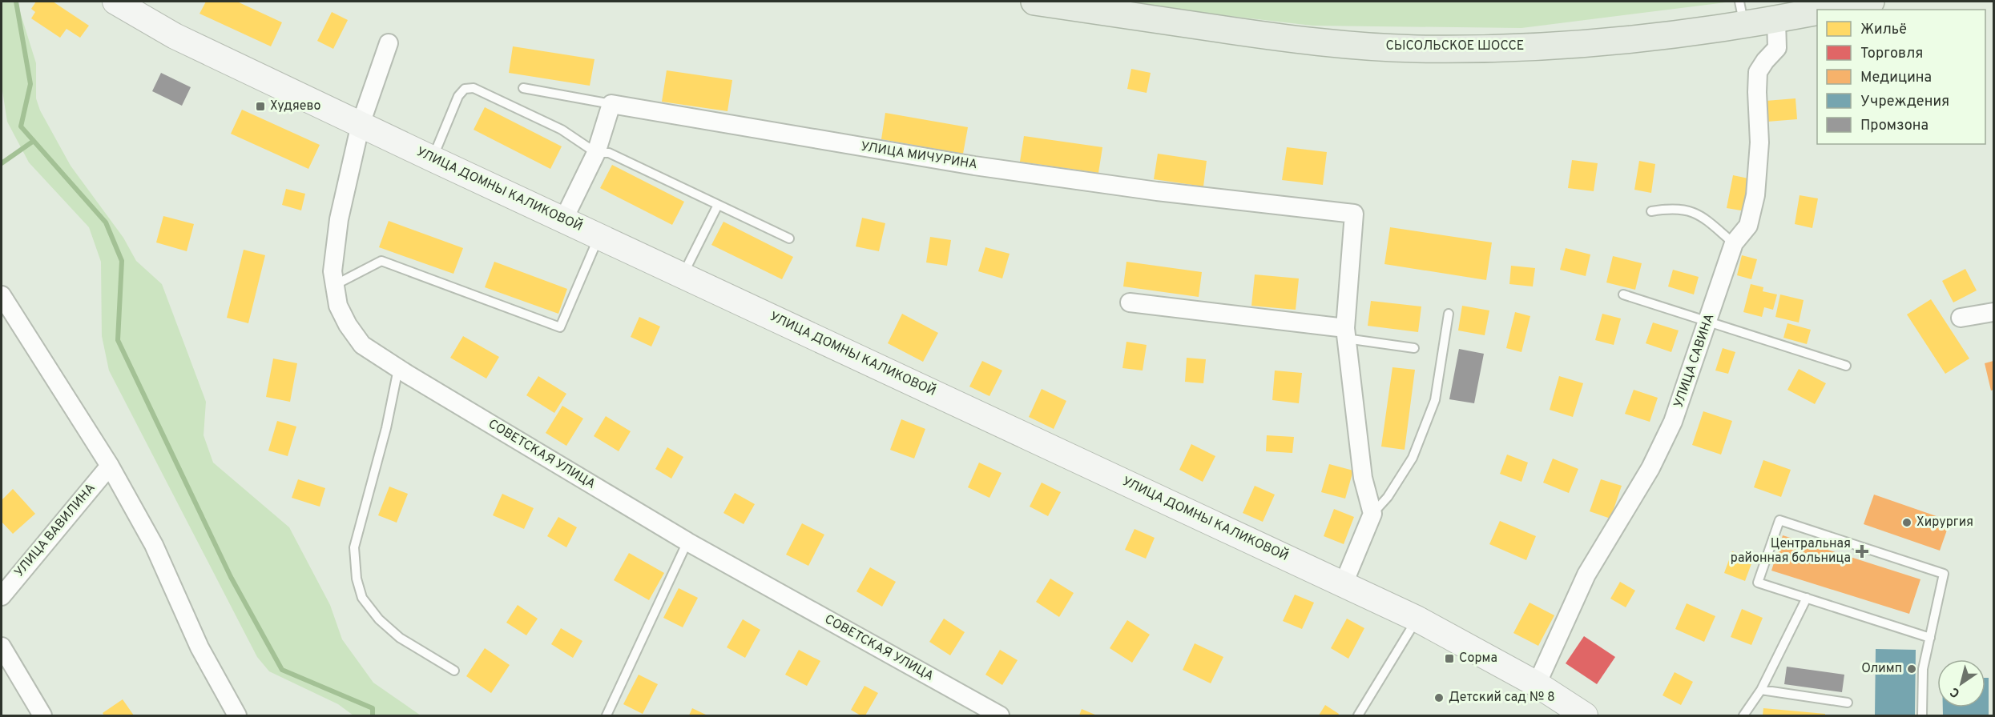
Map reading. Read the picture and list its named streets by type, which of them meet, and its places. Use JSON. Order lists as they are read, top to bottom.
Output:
{
  "streets": {
    "highway": ["СЫСОЛЬСКОЕ ШОССЕ"],
    "main road": ["УЛИЦА ДОМНЫ КАЛИКОВОЙ"],
    "street": [
      "УЛИЦА МИЧУРИНА",
      "УЛИЦА САВИНА",
      "СОВЕТСКАЯ УЛИЦА",
      "УЛИЦА ВАВИЛИНА"
    ]
  },
  "crossings": [
    ["СЫСОЛЬСКОЕ ШОССЕ", "УЛИЦА САВИНА"],
    ["УЛИЦА ДОМНЫ КАЛИКОВОЙ", "УЛИЦА САВИНА"],
    ["УЛИЦА ДОМНЫ КАЛИКОВОЙ", "СОВЕТСКАЯ УЛИЦА"]
  ],
  "places": {
    "transit": ["Худяево", "Сорма"],
    "other": ["Хирургия", "Олимп", "Детский сад № 8"],
    "health": ["Центральная районная больница"]
  },
  "legend": [
    "Жильё",
    "Торговля",
    "Медицина",
    "Учреждения",
    "Промзона"
  ],
  "north": "bottom left"
}
